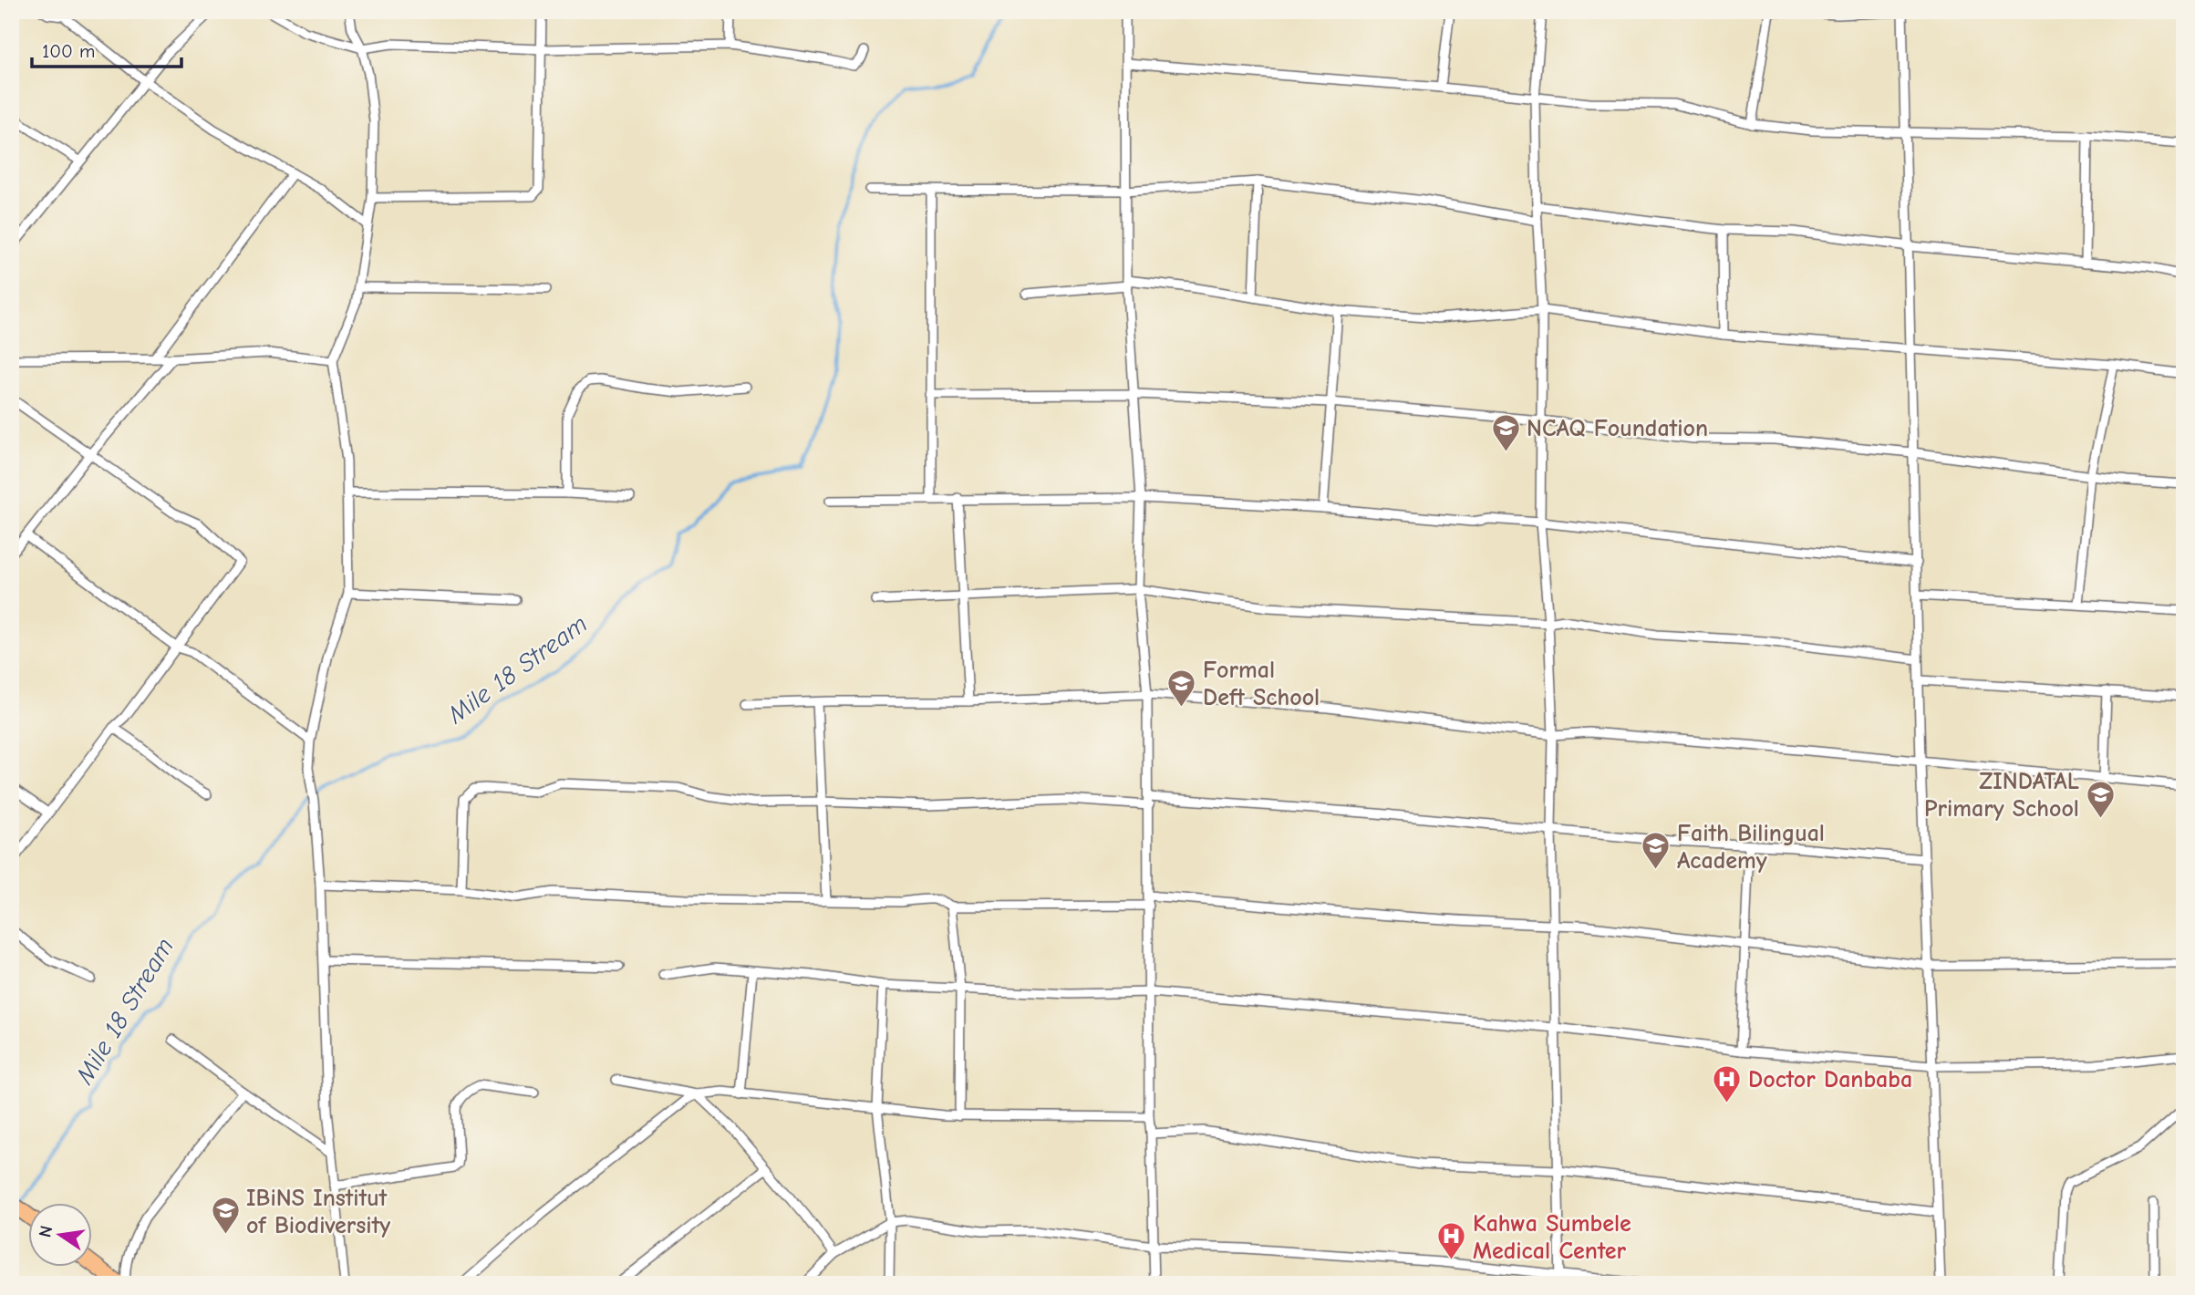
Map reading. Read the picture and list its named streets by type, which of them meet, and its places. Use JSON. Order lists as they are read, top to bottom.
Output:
{
  "water": ["Mile 18 Stream"],
  "places": {
    "school or university": [
      "NCAQ Foundation",
      "Formal Deft School",
      "ZINDATAL Primary School",
      "Faith Bilingual Academy",
      "IBiNS Institut of Biodiversity"
    ],
    "hospital": ["Doctor Danbaba", "Kahwa Sumbele Medical Center"]
  },
  "scale_bar": "100 m",
  "north": "left"
}
